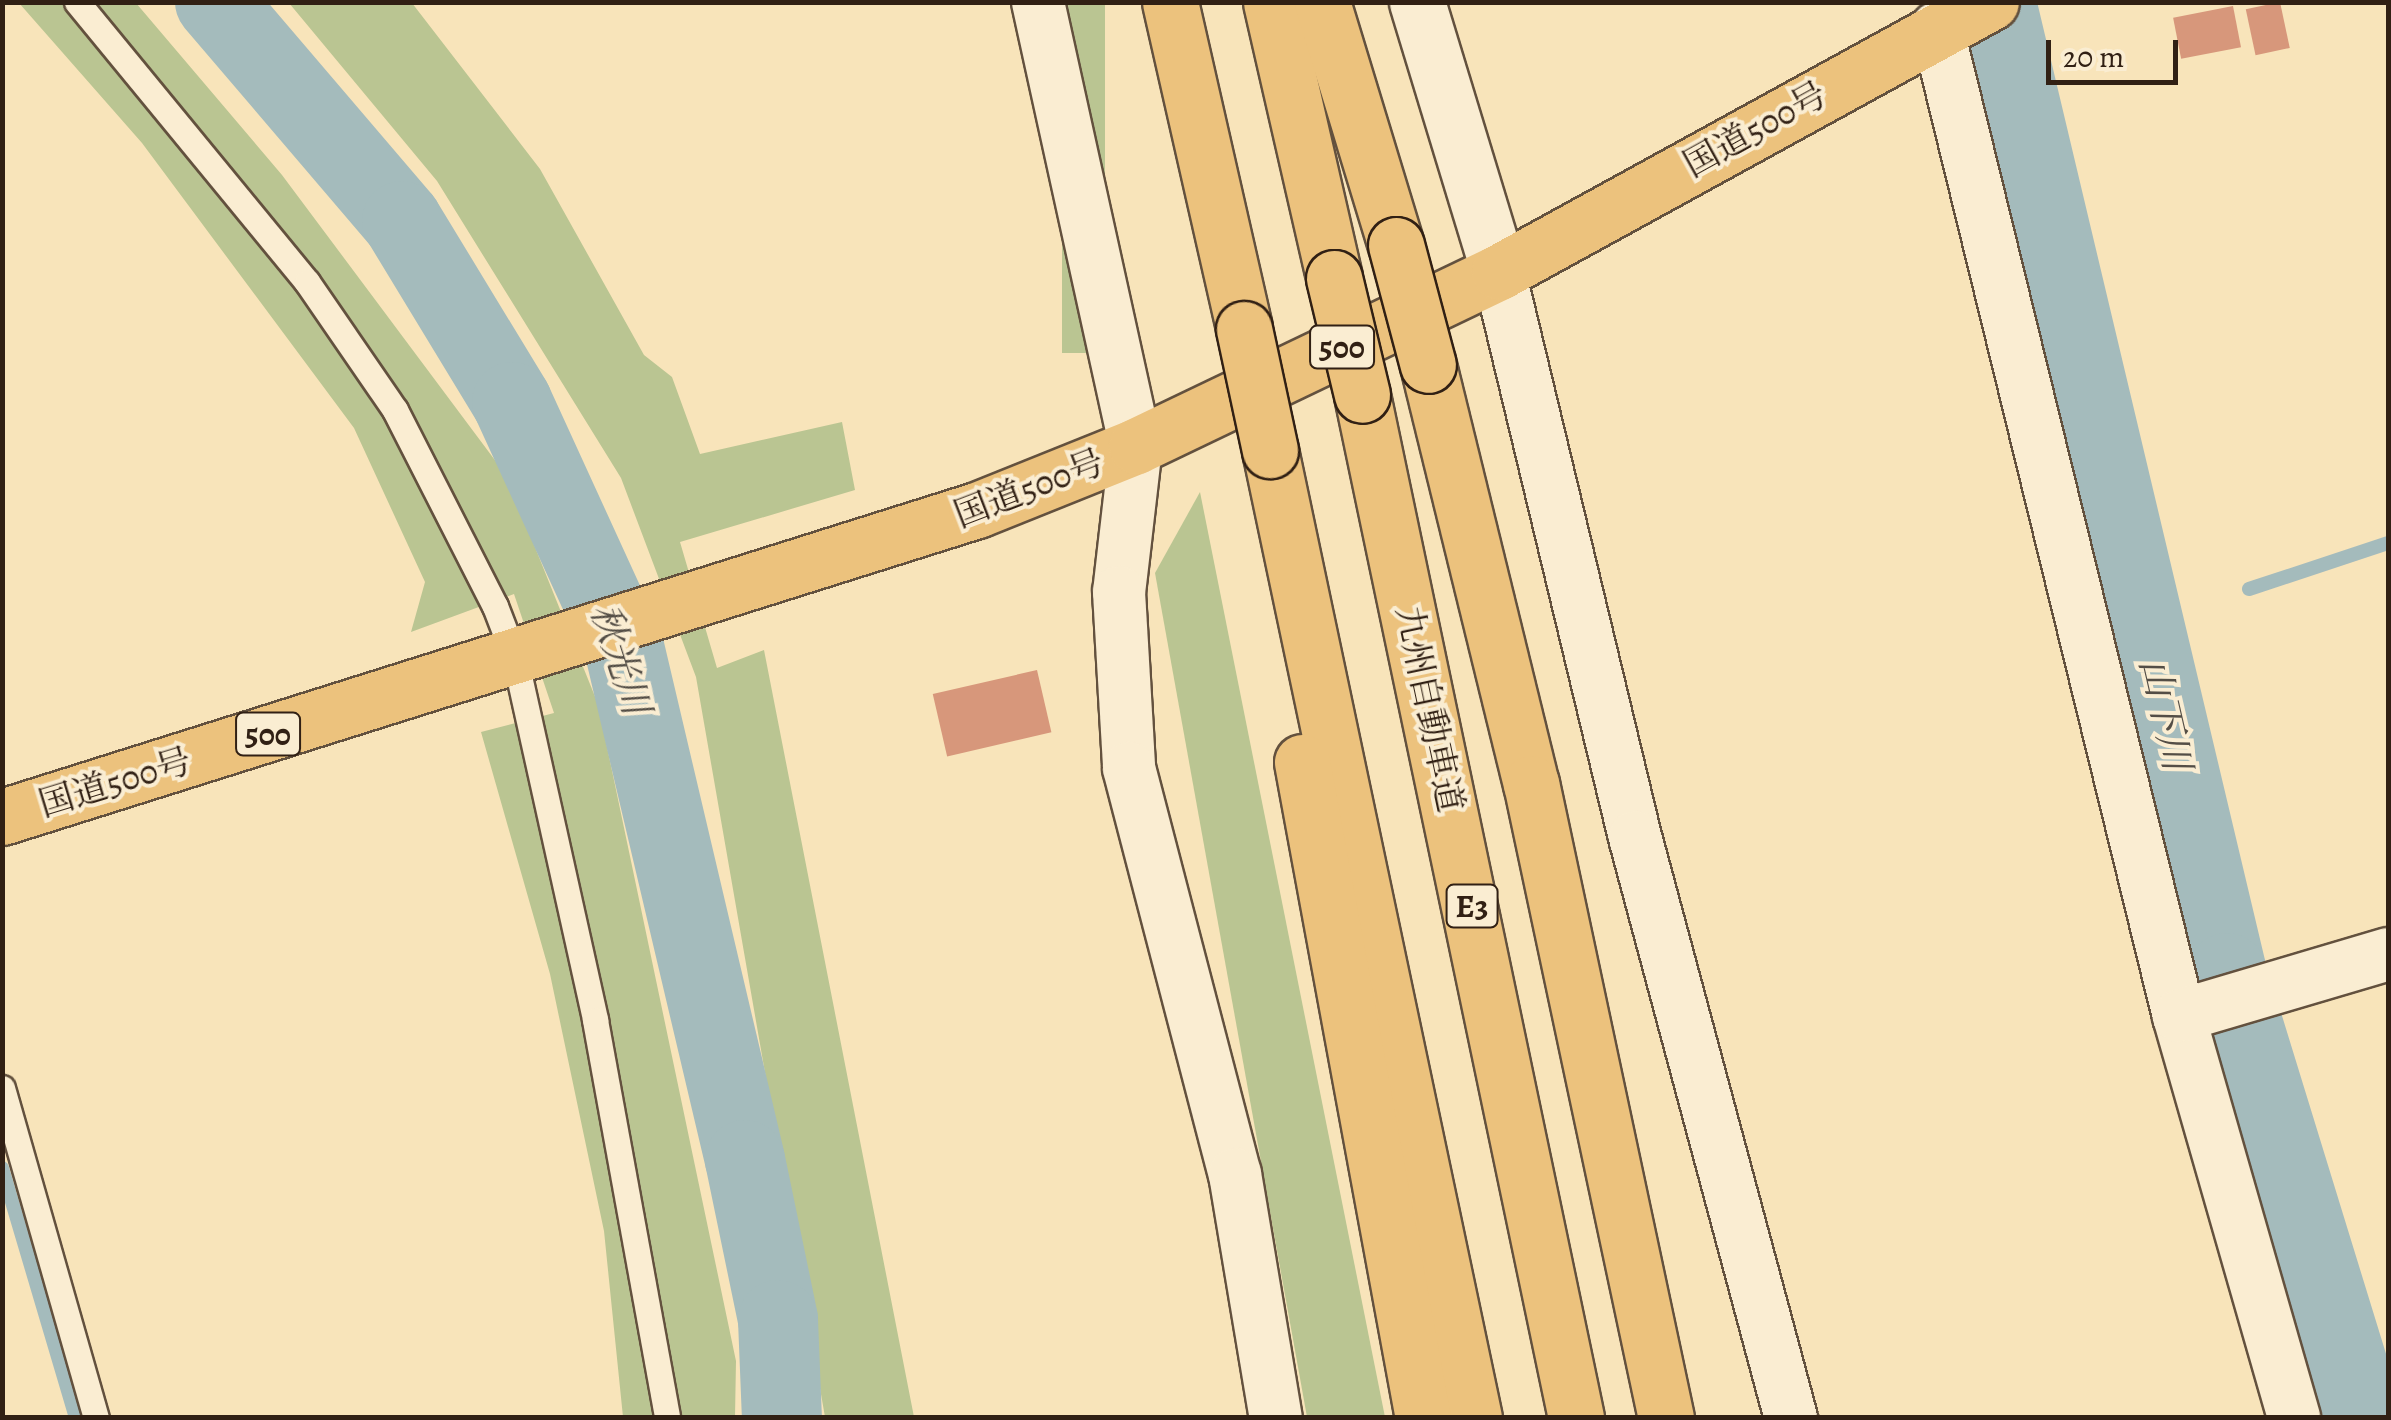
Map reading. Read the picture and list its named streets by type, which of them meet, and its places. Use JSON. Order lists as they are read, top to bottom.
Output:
{
  "streets": {
    "highway": [
      "国道500号",
      "500",
      "九州自動車道",
      "E3"
    ]
  },
  "water": ["秋光川", "山下川"],
  "scale_bar": "20 m"
}
